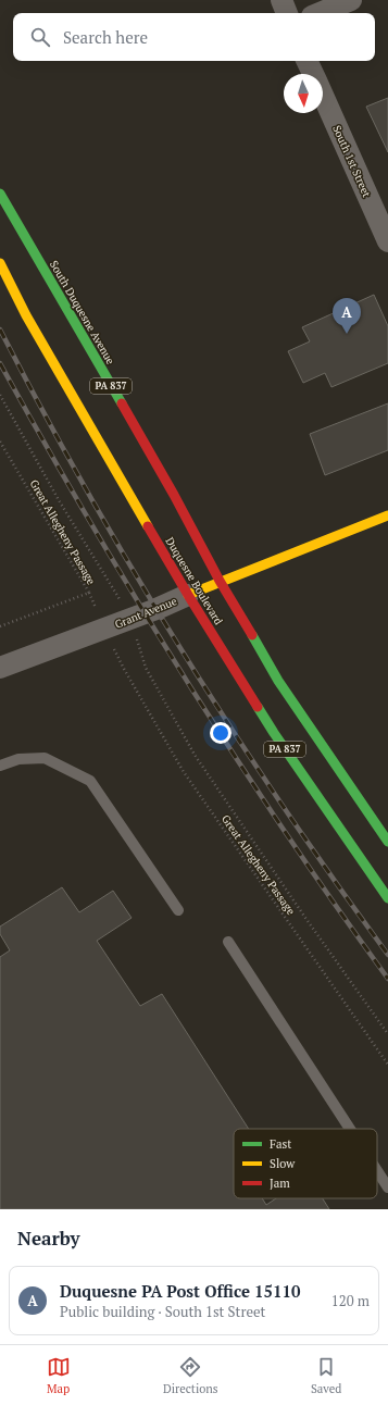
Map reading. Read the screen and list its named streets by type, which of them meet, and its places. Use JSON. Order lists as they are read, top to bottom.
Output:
{
  "streets": {
    "main road": [
      "South Duquesne Avenue",
      "PA 837",
      "Duquesne Boulevard",
      "Grant Avenue"
    ],
    "street": ["South 1st Street"],
    "path": ["Great Allegheny Passage"]
  },
  "crossings": [
    ["South Duquesne Avenue", "Duquesne Boulevard"],
    ["South Duquesne Avenue", "Grant Avenue"],
    ["Duquesne Boulevard", "Grant Avenue"]
  ],
  "legend": ["Fast", "Slow", "Jam"],
  "north": "bottom",
  "page": {
    "search": "Search here",
    "pins": "A",
    "heading": "Nearby",
    "list": [
      {
        "mark": "A",
        "name": "Duquesne PA Post Office 15110",
        "note": "Public building · South 1st Street",
        "value": "120 m"
      }
    ],
    "nav": ["Map", "Directions", "Saved"]
  }
}
